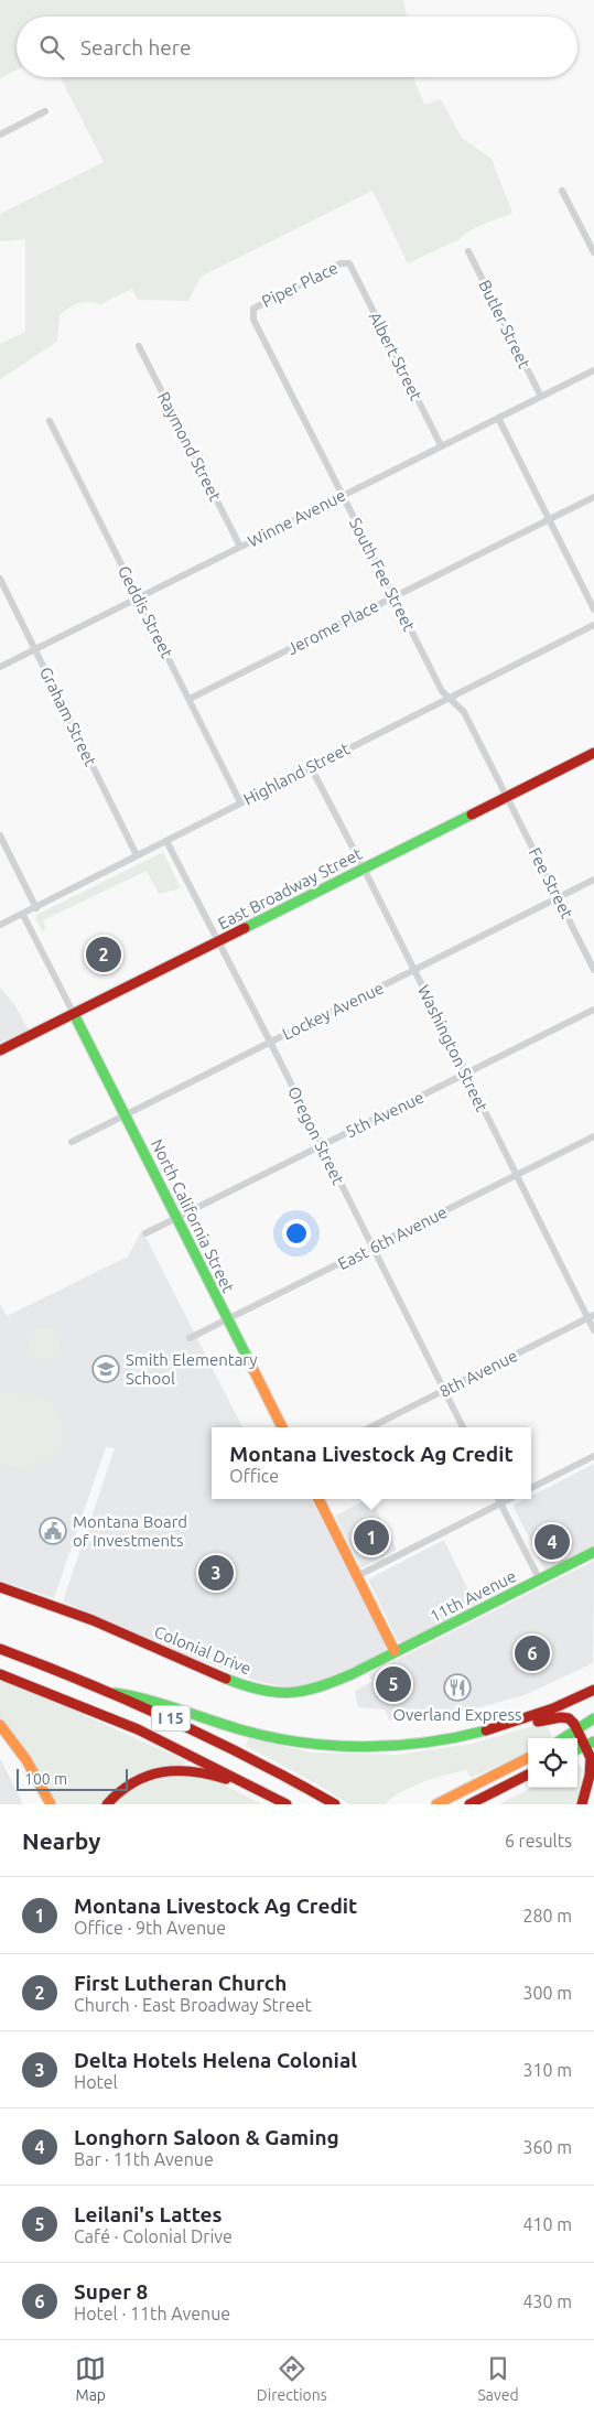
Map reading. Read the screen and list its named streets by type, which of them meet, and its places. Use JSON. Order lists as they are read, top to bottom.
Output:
{
  "streets": {
    "main road": [
      "East Broadway Street",
      "North California Street",
      "11th Avenue",
      "Colonial Drive",
      "I 15"
    ],
    "street": [
      "Piper Place",
      "Butler Street",
      "Albert Street",
      "Raymond Street",
      "Winne Avenue",
      "South Fee Street",
      "Geddis Street",
      "Jerome Place",
      "Graham Street",
      "Highland Street",
      "Fee Street",
      "Lockey Avenue",
      "Washington Street",
      "5th Avenue",
      "Oregon Street",
      "East 6th Avenue",
      "8th Avenue"
    ]
  },
  "crossings": [
    ["Piper Place", "Albert Street"],
    ["Piper Place", "South Fee Street"],
    ["Butler Street", "Winne Avenue"],
    ["Albert Street", "Winne Avenue"],
    ["Raymond Street", "Winne Avenue"],
    ["Winne Avenue", "South Fee Street"],
    ["Winne Avenue", "Geddis Street"],
    ["Winne Avenue", "Graham Street"],
    ["South Fee Street", "Jerome Place"],
    ["South Fee Street", "Highland Street"],
    ["South Fee Street", "Fee Street"],
    ["South Fee Street", "East Broadway Street"],
    ["Geddis Street", "Jerome Place"],
    ["Geddis Street", "Highland Street"],
    ["Graham Street", "Highland Street"],
    ["Highland Street", "Washington Street"],
    ["Highland Street", "Oregon Street"],
    ["Fee Street", "East Broadway Street"],
    ["Fee Street", "Lockey Avenue"],
    ["East Broadway Street", "Washington Street"],
    ["East Broadway Street", "Oregon Street"],
    ["East Broadway Street", "North California Street"],
    ["Lockey Avenue", "Washington Street"],
    ["Lockey Avenue", "Oregon Street"],
    ["Lockey Avenue", "North California Street"],
    ["Washington Street", "5th Avenue"],
    ["Washington Street", "East 6th Avenue"],
    ["Washington Street", "8th Avenue"],
    ["5th Avenue", "Oregon Street"],
    ["5th Avenue", "North California Street"],
    ["Oregon Street", "East 6th Avenue"],
    ["Oregon Street", "8th Avenue"],
    ["North California Street", "East 6th Avenue"],
    ["11th Avenue", "Colonial Drive"]
  ],
  "places": {
    "school or university": ["Smith Elementary School"],
    "public building": ["Montana Board of Investments"],
    "restaurant": ["Overland Express"]
  },
  "scale_bar": "100 m",
  "page": {
    "search": "Search here",
    "pins": [
      "2",
      "1",
      "4",
      "3",
      "6",
      "5"
    ],
    "popup": ["Montana Livestock Ag Credit", "Office"],
    "scale": "100 m",
    "heading": ["Nearby", "6 results"],
    "list": [
      {
        "mark": "1",
        "name": "Montana Livestock Ag Credit",
        "note": "Office · 9th Avenue",
        "value": "280 m"
      },
      {
        "mark": "2",
        "name": "First Lutheran Church",
        "note": "Church · East Broadway Street",
        "value": "300 m"
      },
      {
        "mark": "3",
        "name": "Delta Hotels Helena Colonial",
        "note": "Hotel",
        "value": "310 m"
      },
      {
        "mark": "4",
        "name": "Longhorn Saloon & Gaming",
        "note": "Bar · 11th Avenue",
        "value": "360 m"
      },
      {
        "mark": "5",
        "name": "Leilani's Lattes",
        "note": "Café · Colonial Drive",
        "value": "410 m"
      },
      {
        "mark": "6",
        "name": "Super 8",
        "note": "Hotel · 11th Avenue",
        "value": "430 m"
      }
    ],
    "nav": ["Map", "Directions", "Saved"]
  }
}
